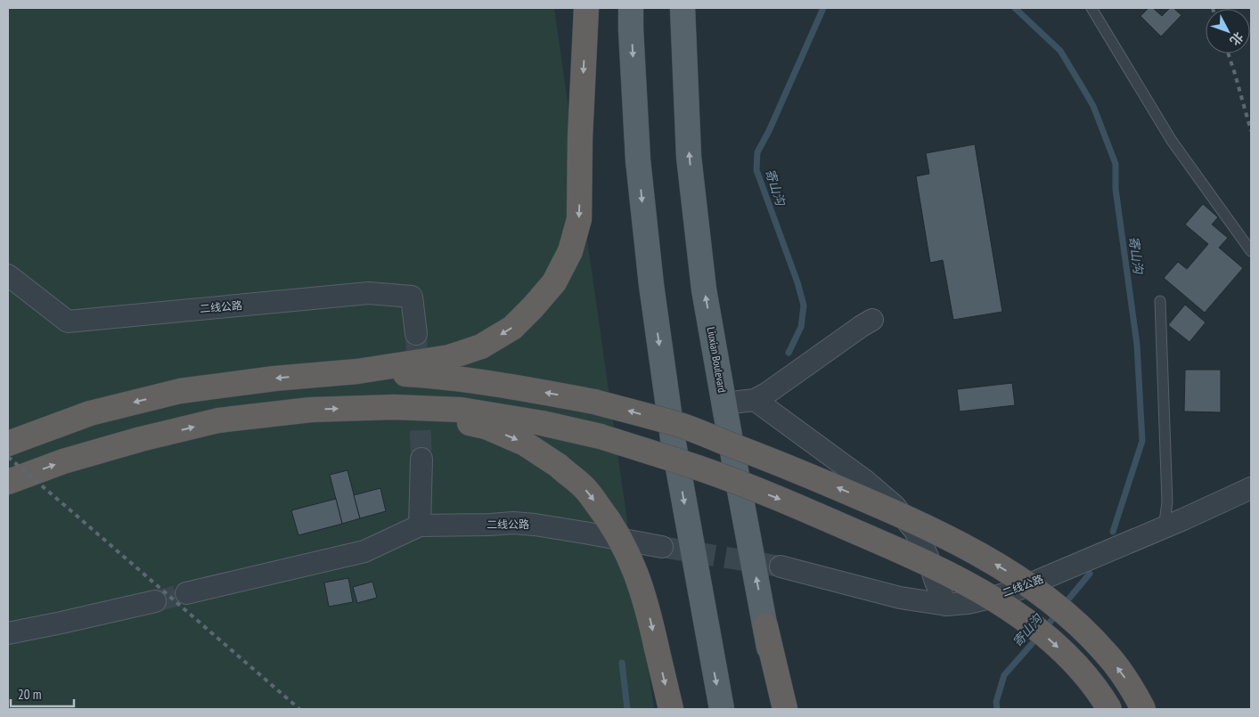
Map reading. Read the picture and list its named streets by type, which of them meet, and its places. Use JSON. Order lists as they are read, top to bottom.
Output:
{
  "streets": {
    "main road": ["Liuxian Boulevard"],
    "street": ["二线公路"]
  },
  "water": ["寄山沟"],
  "scale_bar": "20 m",
  "north": "bottom right"
}
